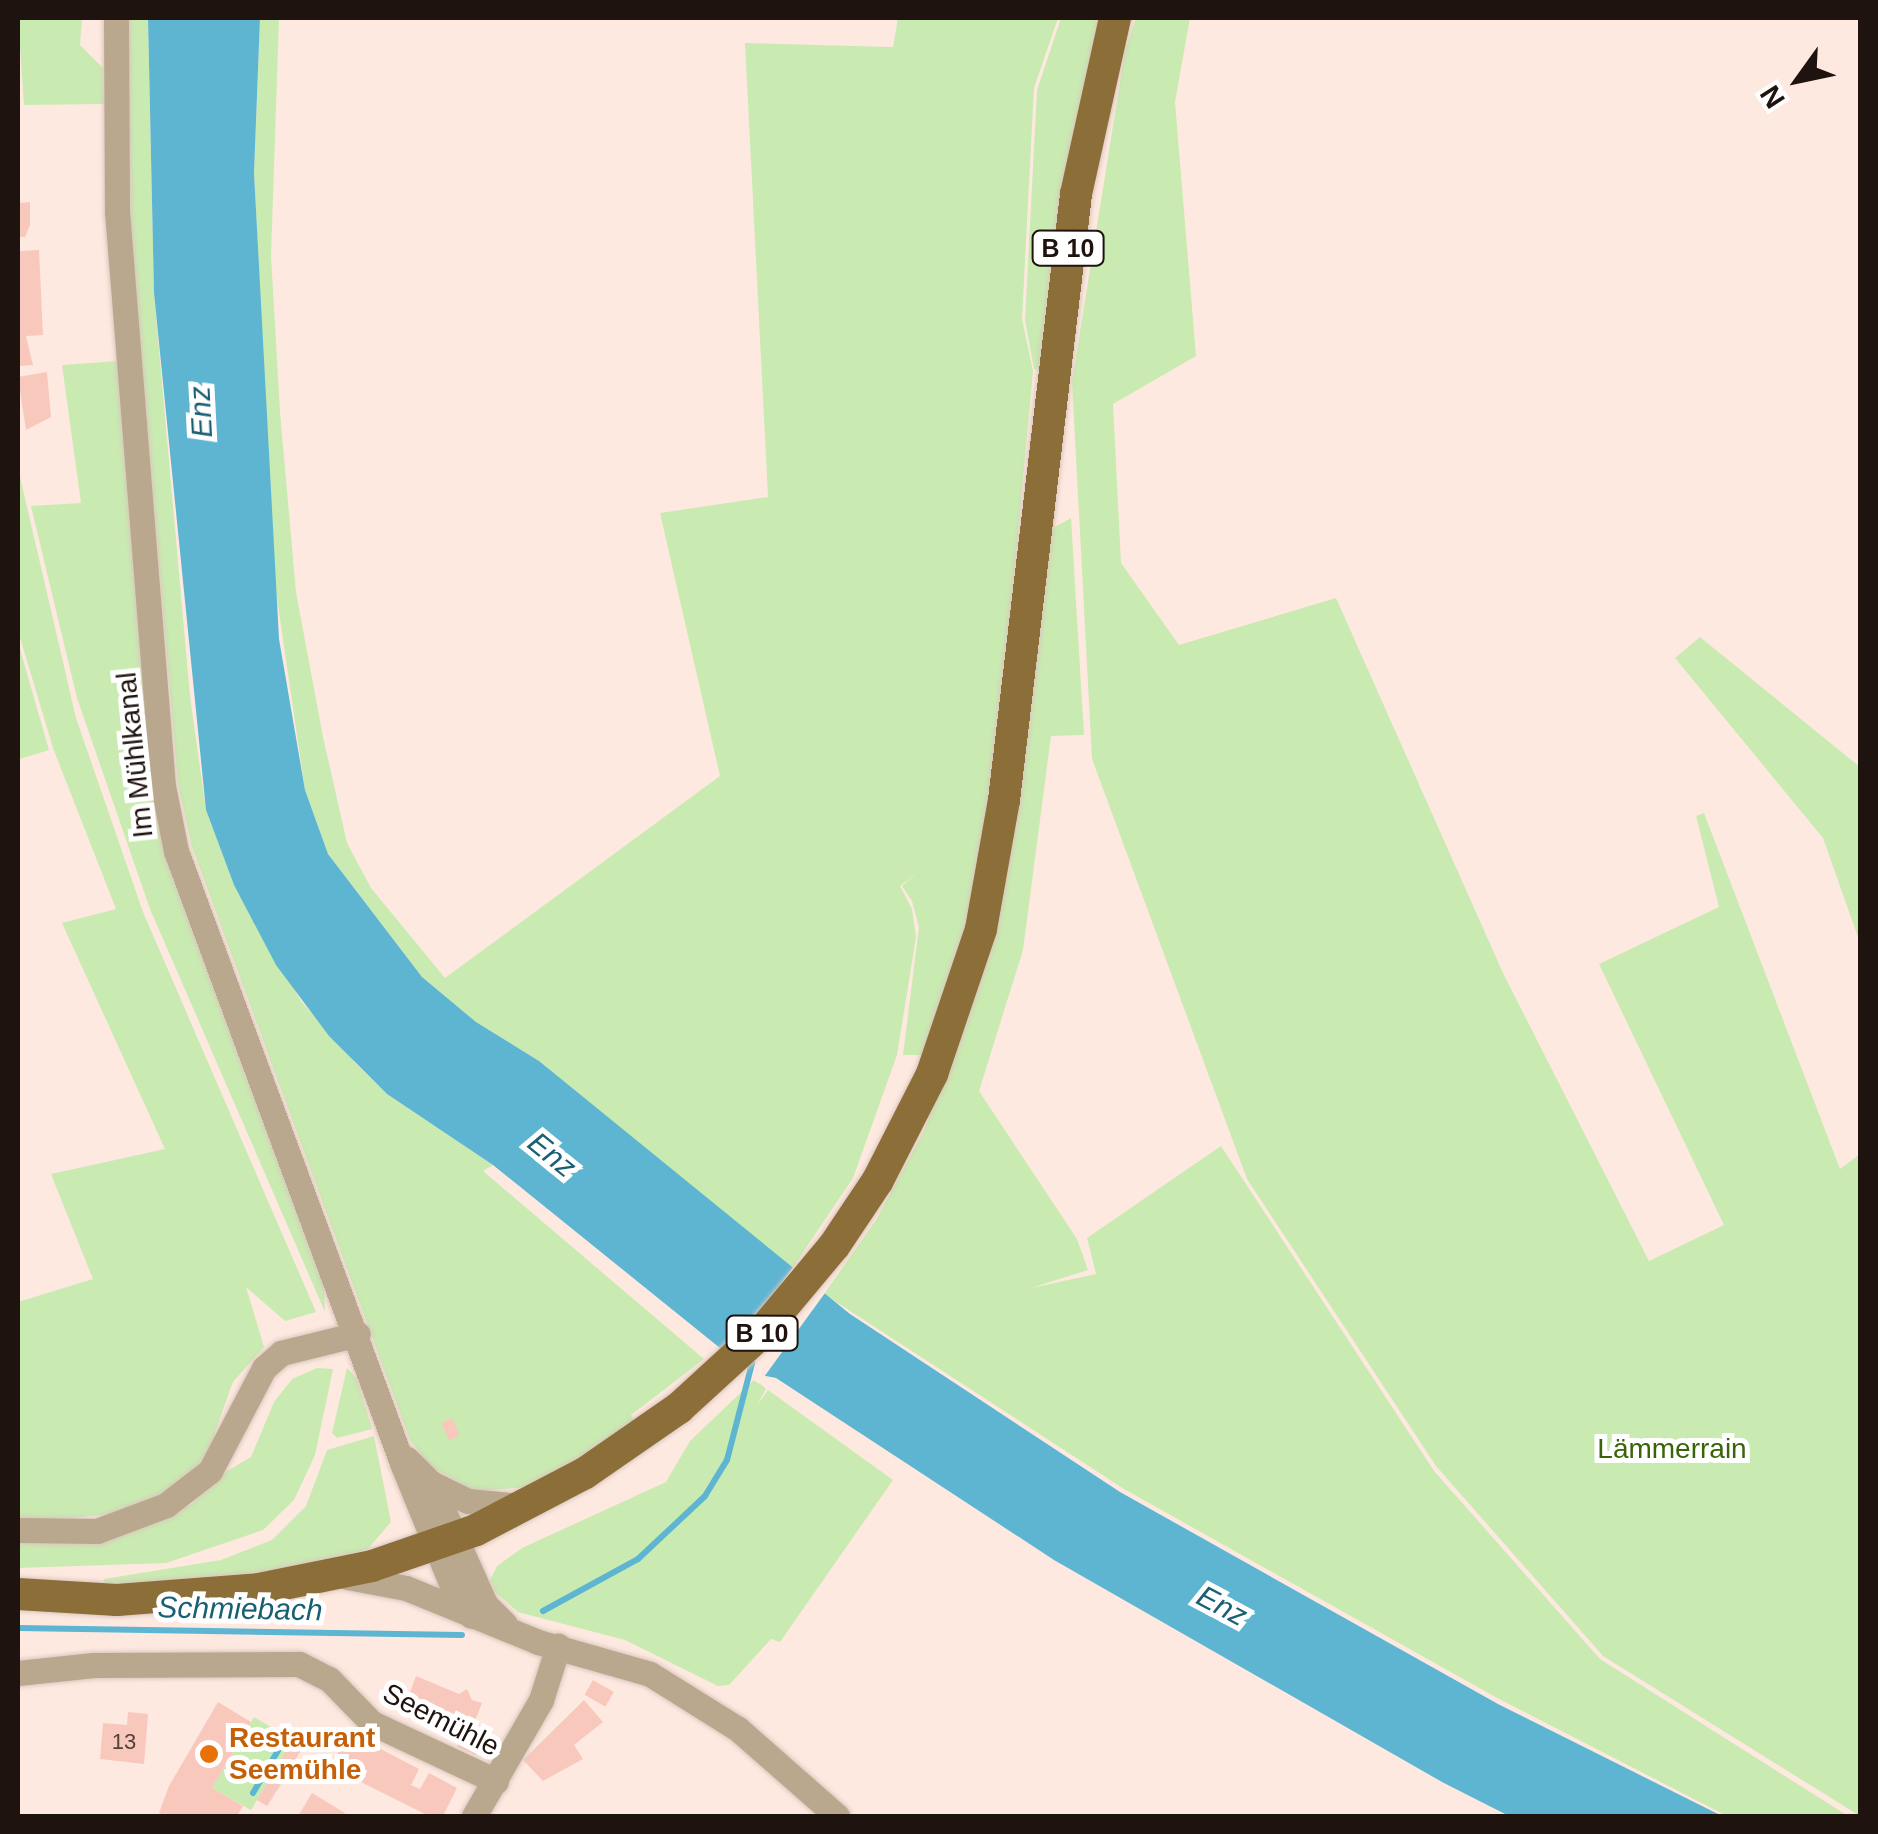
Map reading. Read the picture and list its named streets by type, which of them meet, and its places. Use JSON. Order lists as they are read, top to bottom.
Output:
{
  "streets": {
    "main road": ["B 10"],
    "street": ["Im Mühlkanal", "Seemühle"]
  },
  "crossings": [
    ["B 10", "Im Mühlkanal"]
  ],
  "water": ["Enz", "Schmiebach"],
  "parks": ["Lämmerrain"],
  "places": ["Restaurant Seemühle"],
  "house_numbers": ["13"],
  "north": "bottom left"
}
